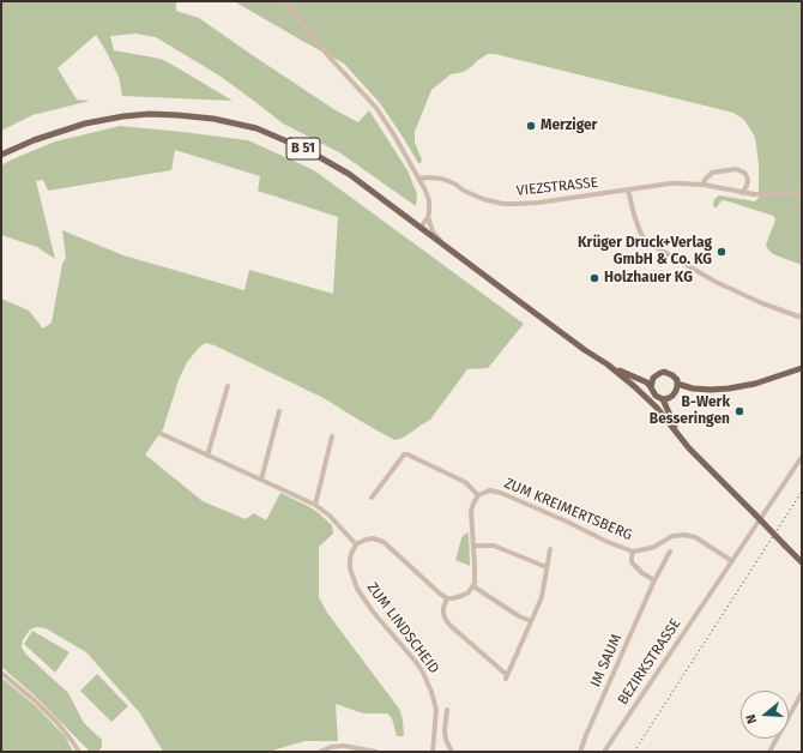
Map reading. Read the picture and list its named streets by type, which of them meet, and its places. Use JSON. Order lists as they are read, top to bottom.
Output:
{
  "streets": {
    "main road": ["B 51"],
    "street": [
      "VIEZSTRASSE",
      "ZUM KREIMERTSBERG",
      "ZUM LINDSCHEID",
      "IM SAUM",
      "BEZIRKSTRASSE"
    ]
  },
  "crossings": [
    ["ZUM KREIMERTSBERG", "BEZIRKSTRASSE"]
  ],
  "places": [
    "Merziger",
    "Krüger Druck+Verlag GmbH & Co. KG",
    "Holzhauer KG",
    "B-Werk Besseringen"
  ],
  "north": "left"
}
